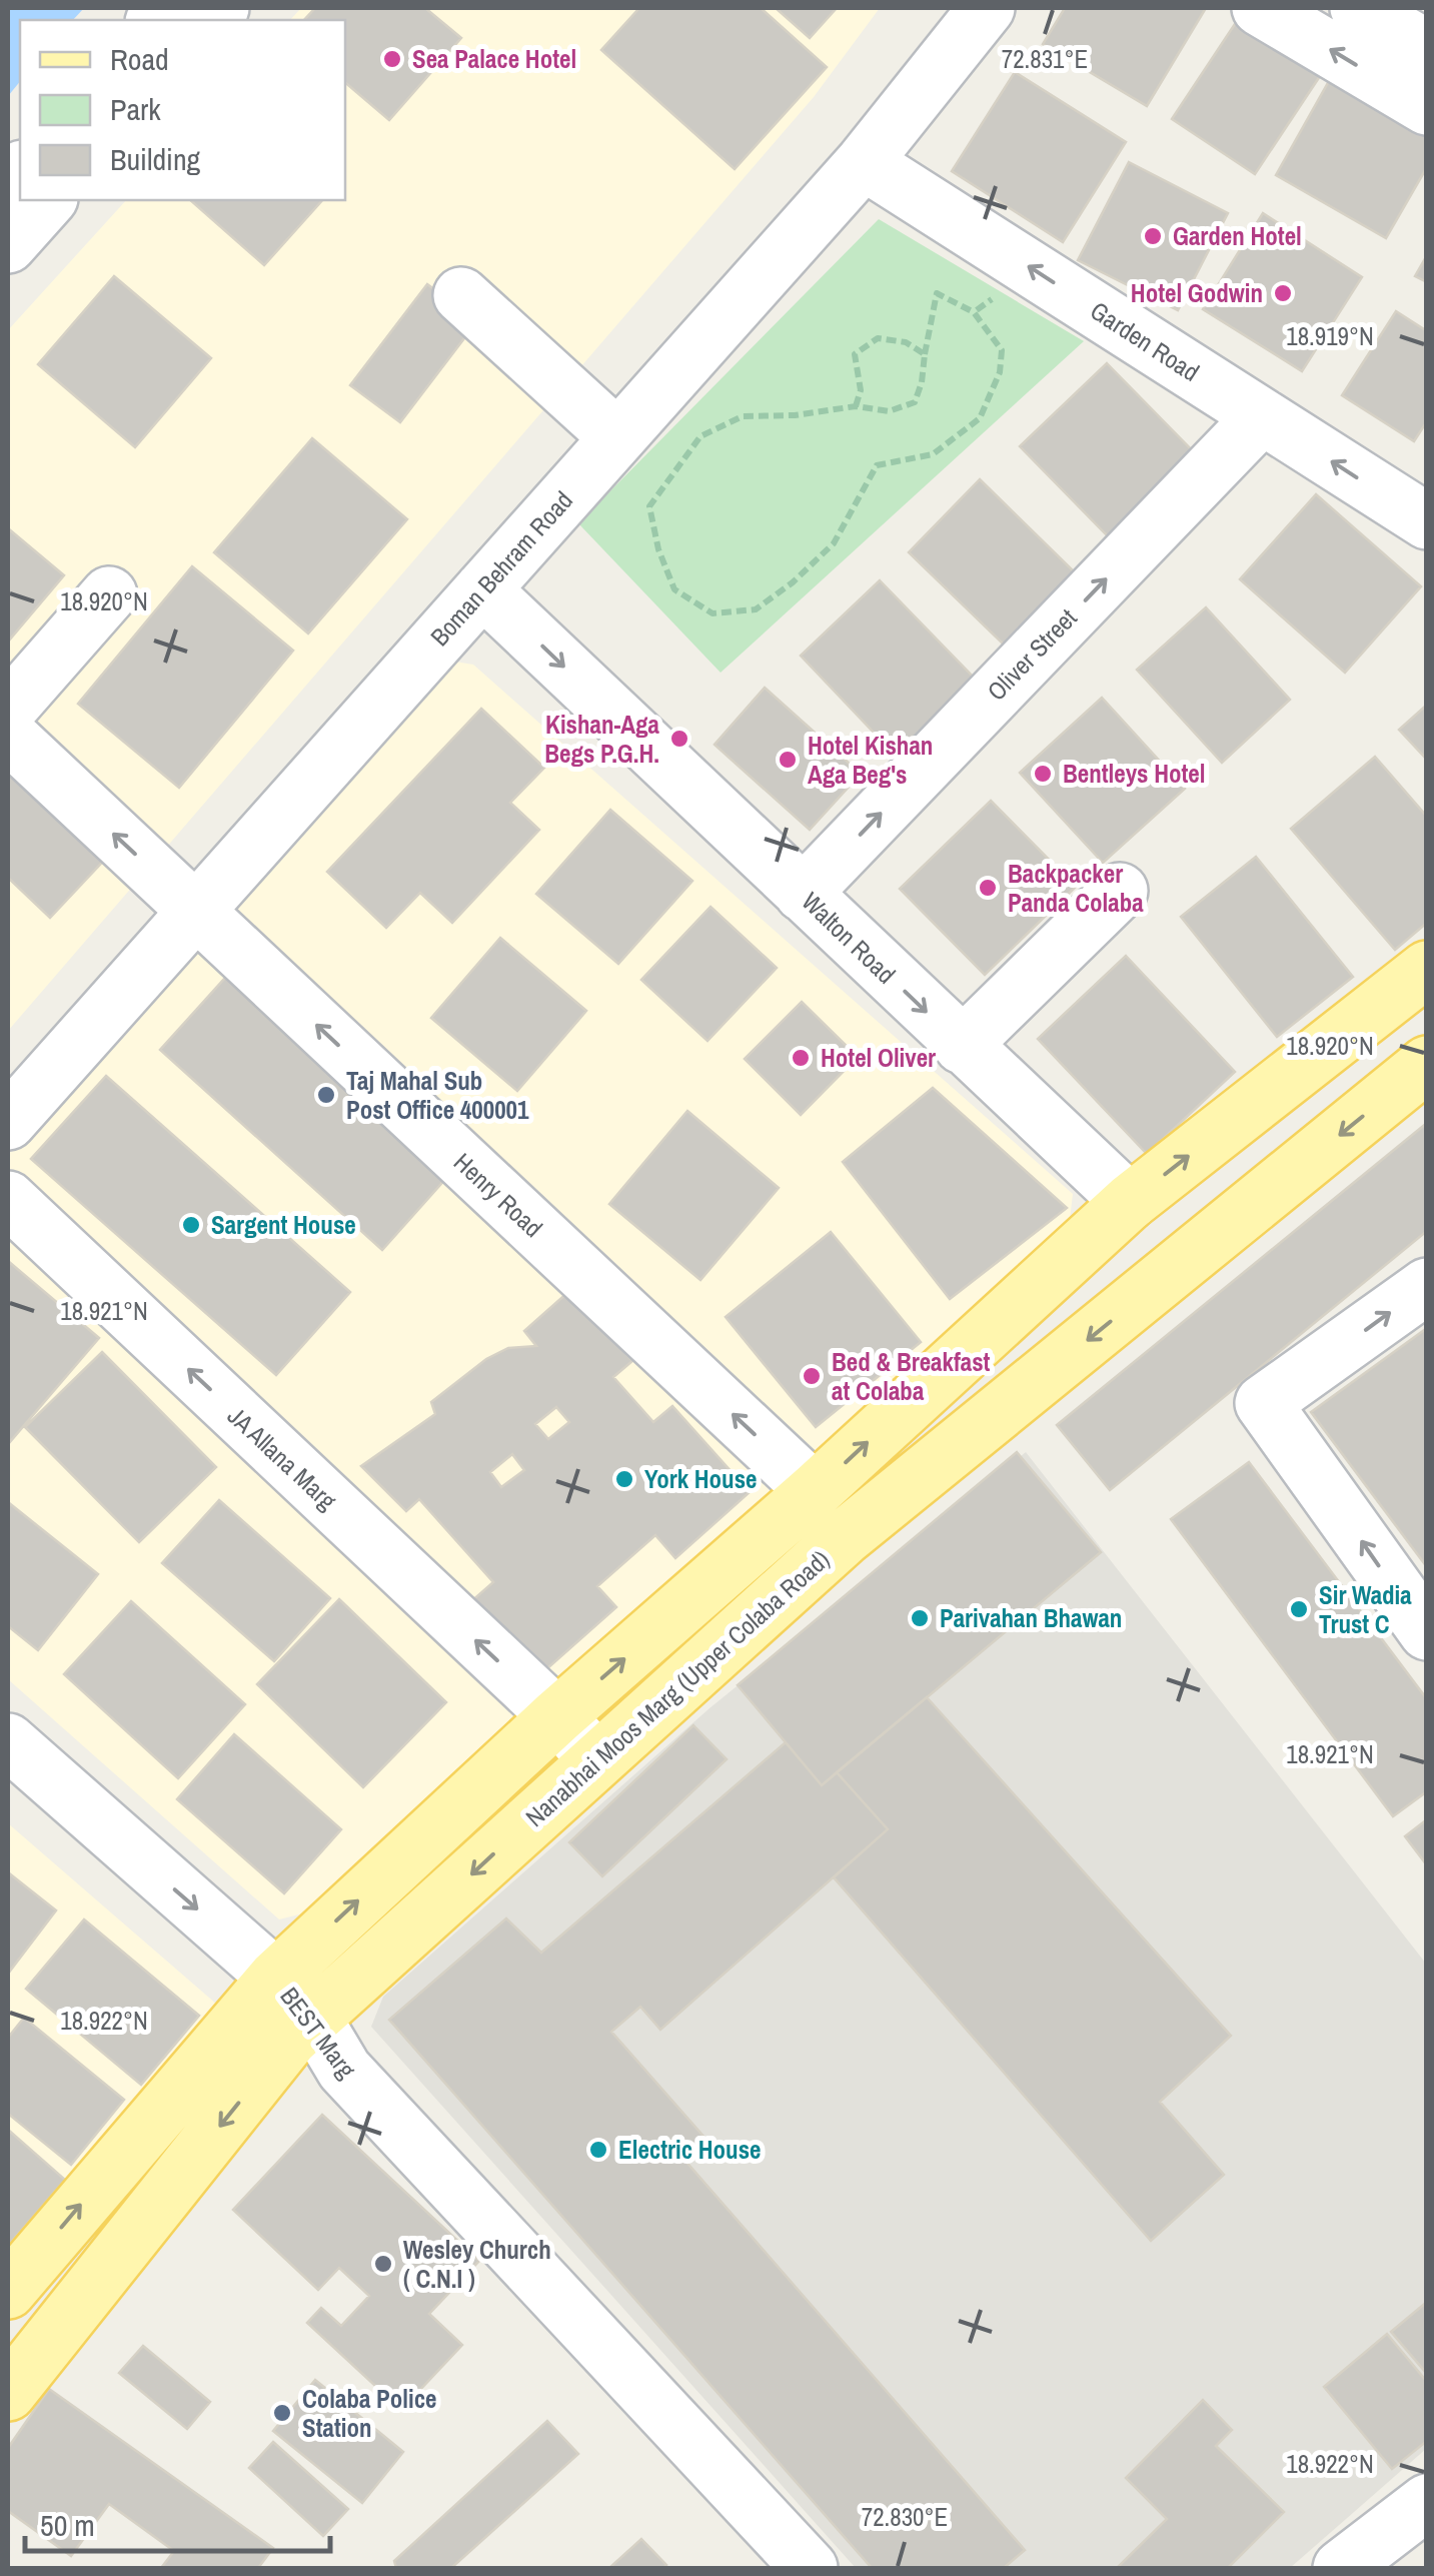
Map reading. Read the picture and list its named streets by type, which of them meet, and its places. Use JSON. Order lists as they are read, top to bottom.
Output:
{
  "streets": {
    "main road": ["Nanabhai Moos Marg (Upper Colaba Road)"],
    "street": [
      "Garden Road",
      "Boman Behram Road",
      "Oliver Street",
      "Walton Road",
      "Henry Road",
      "JA Allana Marg",
      "BEST Marg"
    ]
  },
  "crossings": [
    ["Garden Road", "Boman Behram Road"],
    ["Garden Road", "Oliver Street"],
    ["Boman Behram Road", "Walton Road"],
    ["Boman Behram Road", "Henry Road"],
    ["Oliver Street", "Walton Road"],
    ["Walton Road", "Nanabhai Moos Marg (Upper Colaba Road)"],
    ["Henry Road", "Nanabhai Moos Marg (Upper Colaba Road)"],
    ["JA Allana Marg", "Nanabhai Moos Marg (Upper Colaba Road)"],
    ["Nanabhai Moos Marg (Upper Colaba Road)", "BEST Marg"]
  ],
  "one_way": ["Walton Road", "Henry Road"],
  "places": [
    "Sea Palace Hotel",
    "Garden Hotel",
    "Hotel Godwin",
    "Kishan-Aga Begs P.G.H.",
    "Hotel Kishan Aga Beg's",
    "Bentleys Hotel",
    "Backpacker Panda Colaba",
    "Hotel Oliver",
    "Taj Mahal Sub Post Office 400001",
    "Sargent House",
    "Bed & Breakfast at Colaba",
    "York House",
    "Sir Wadia Trust C",
    "Parivahan Bhawan",
    "Electric House",
    "Wesley Church ( C.N.I )",
    "Colaba Police Station"
  ],
  "legend": ["Road", "Park", "Building"],
  "scale_bar": "50 m",
  "coordinates": [
    "72.831°E",
    "18.919°N",
    "18.920°N",
    "18.921°N",
    "18.922°N",
    "72.830°E"
  ]
}
